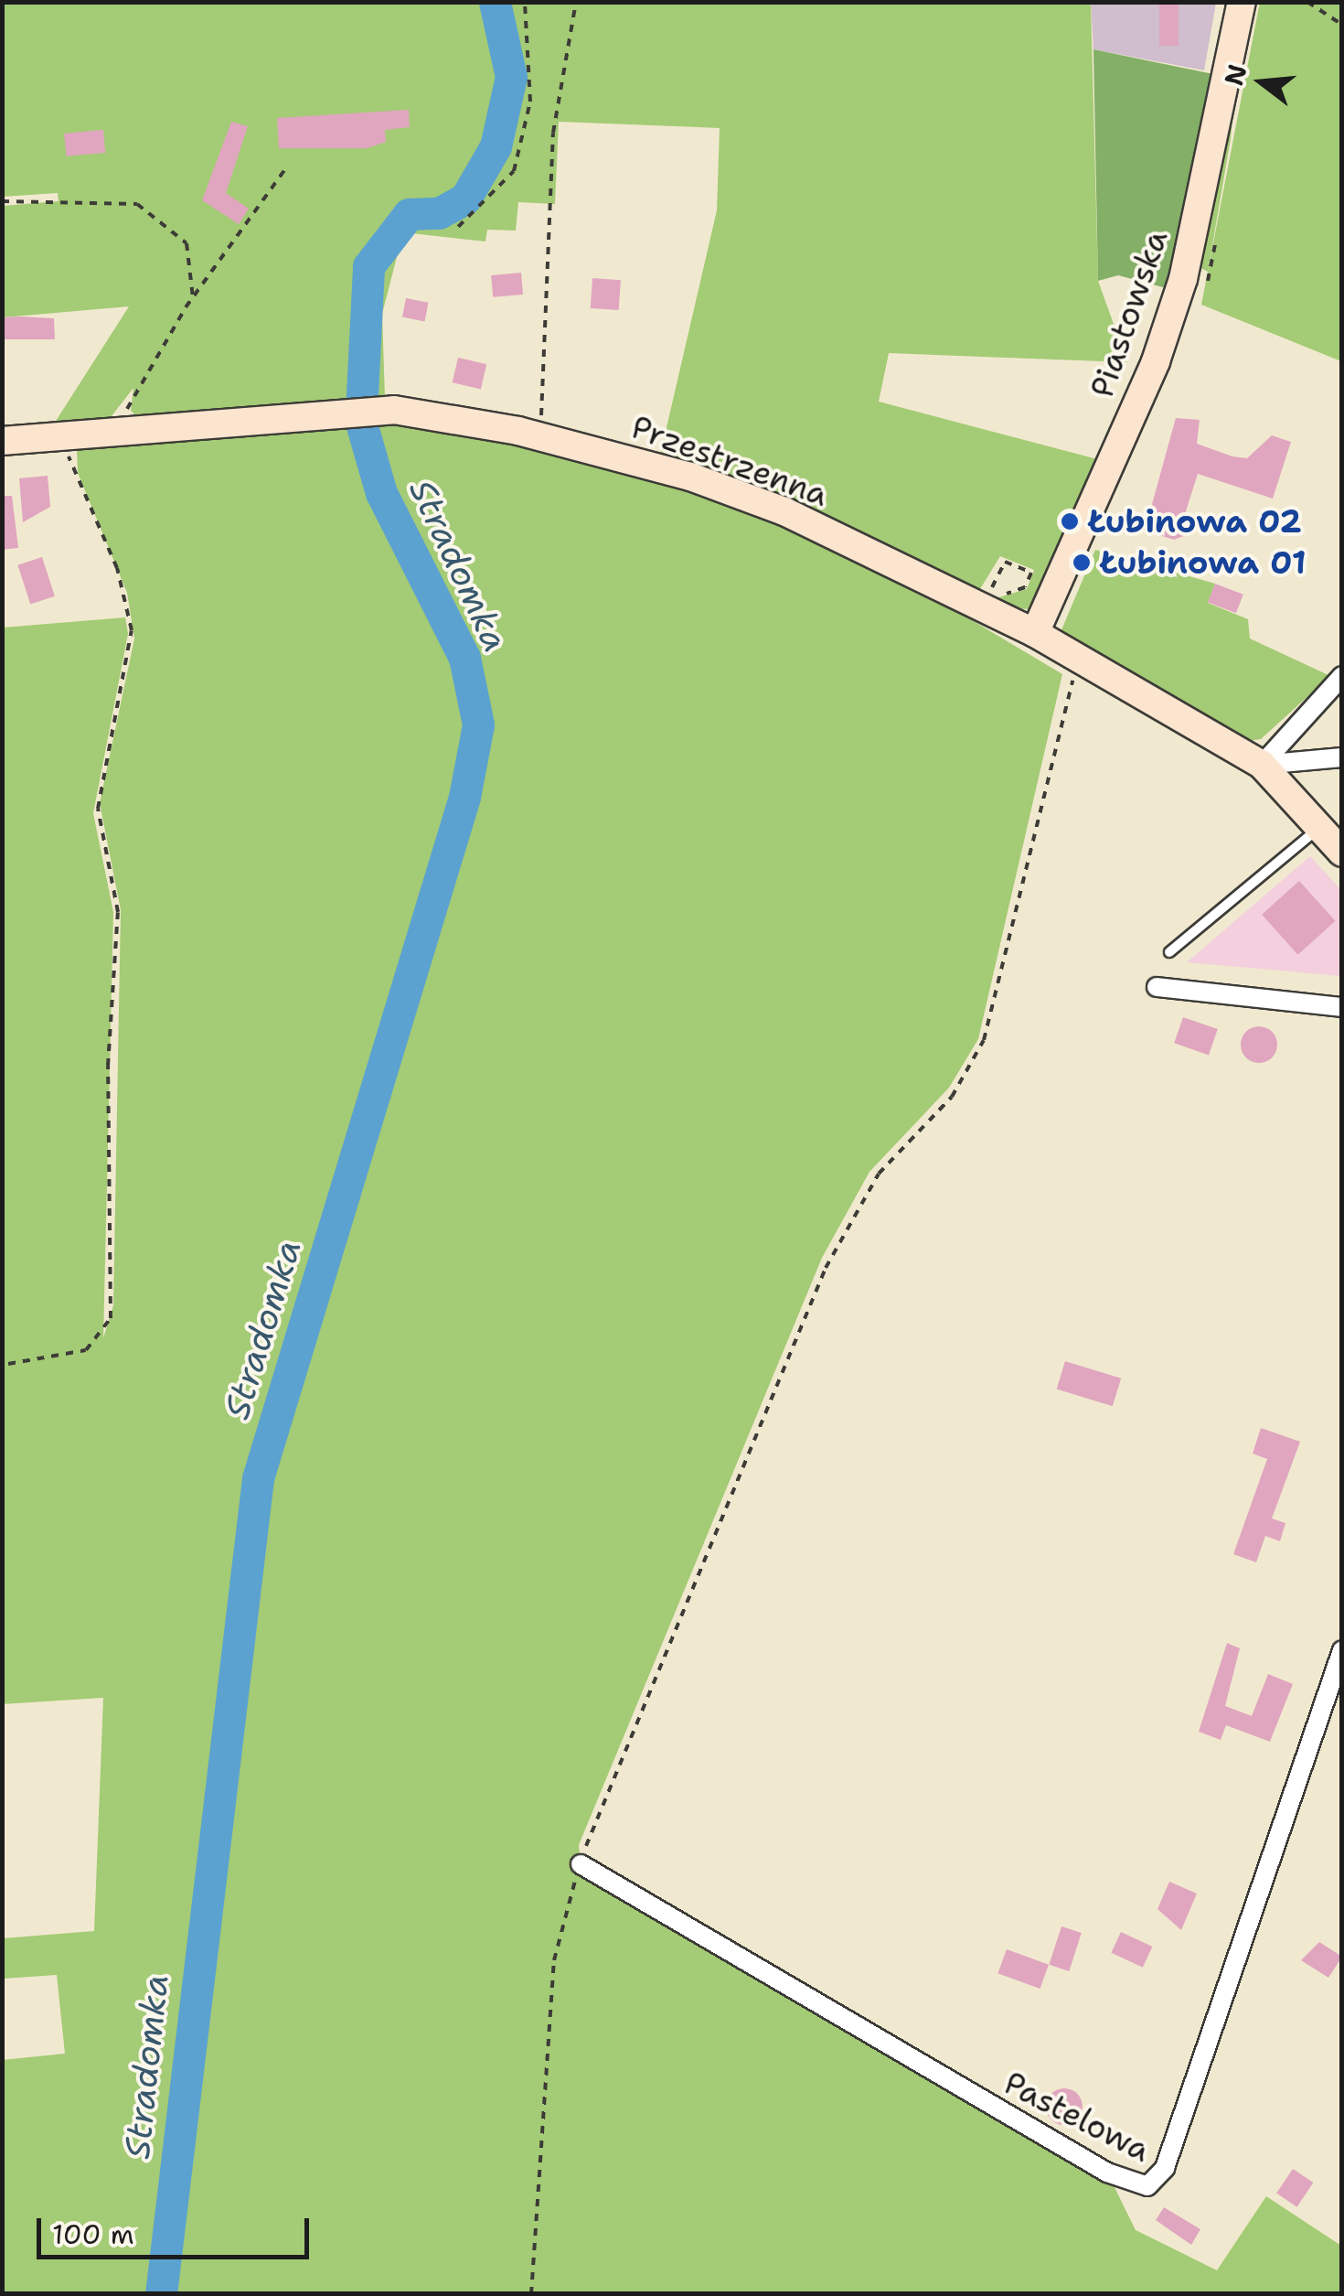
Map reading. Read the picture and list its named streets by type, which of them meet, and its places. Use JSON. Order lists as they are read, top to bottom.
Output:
{
  "streets": {
    "street": ["Piastowska", "Przestrzenna", "Pastelowa"]
  },
  "crossings": [
    ["Piastowska", "Przestrzenna"]
  ],
  "water": ["Stradomka"],
  "places": ["Łubinowa 02", "Łubinowa 01"],
  "scale_bar": "100 m",
  "north": "left"
}
